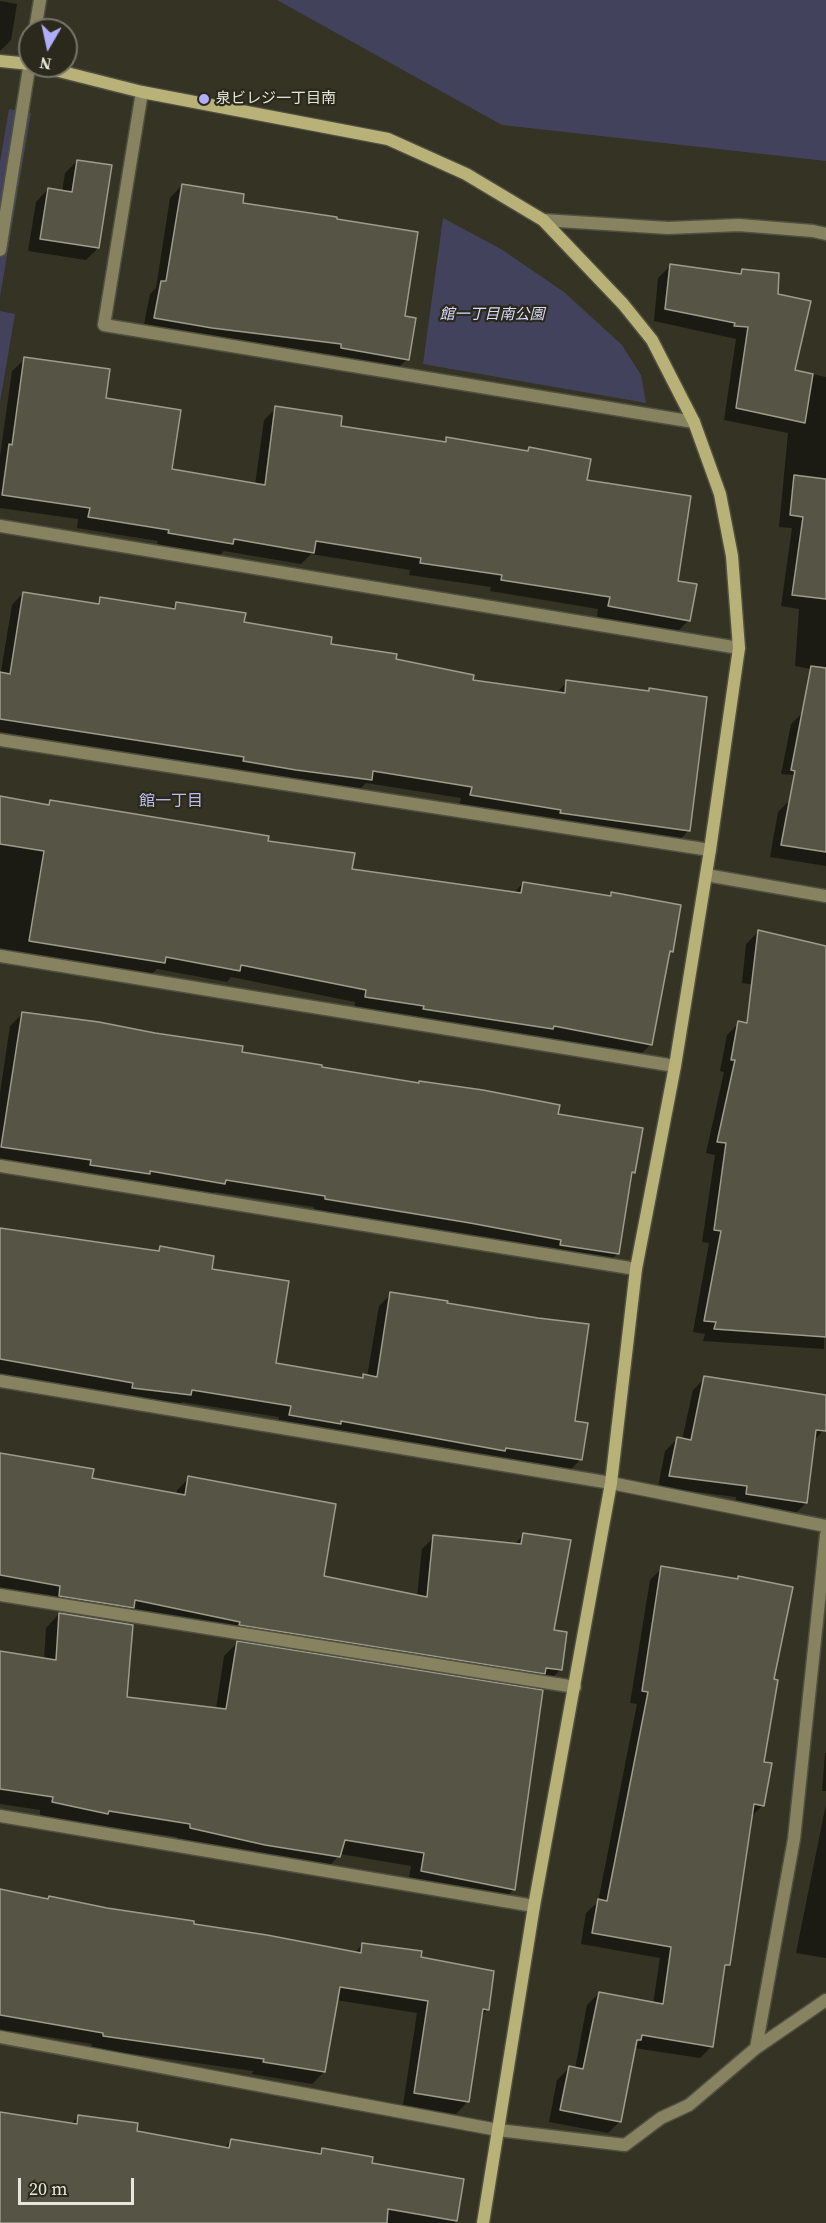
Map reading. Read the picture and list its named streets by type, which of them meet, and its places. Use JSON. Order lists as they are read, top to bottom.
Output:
{
  "districts": ["館一丁目"],
  "parks": ["館一丁目南公園"],
  "places": ["泉ビレジ一丁目南"],
  "scale_bar": "20 m",
  "north": "bottom"
}
